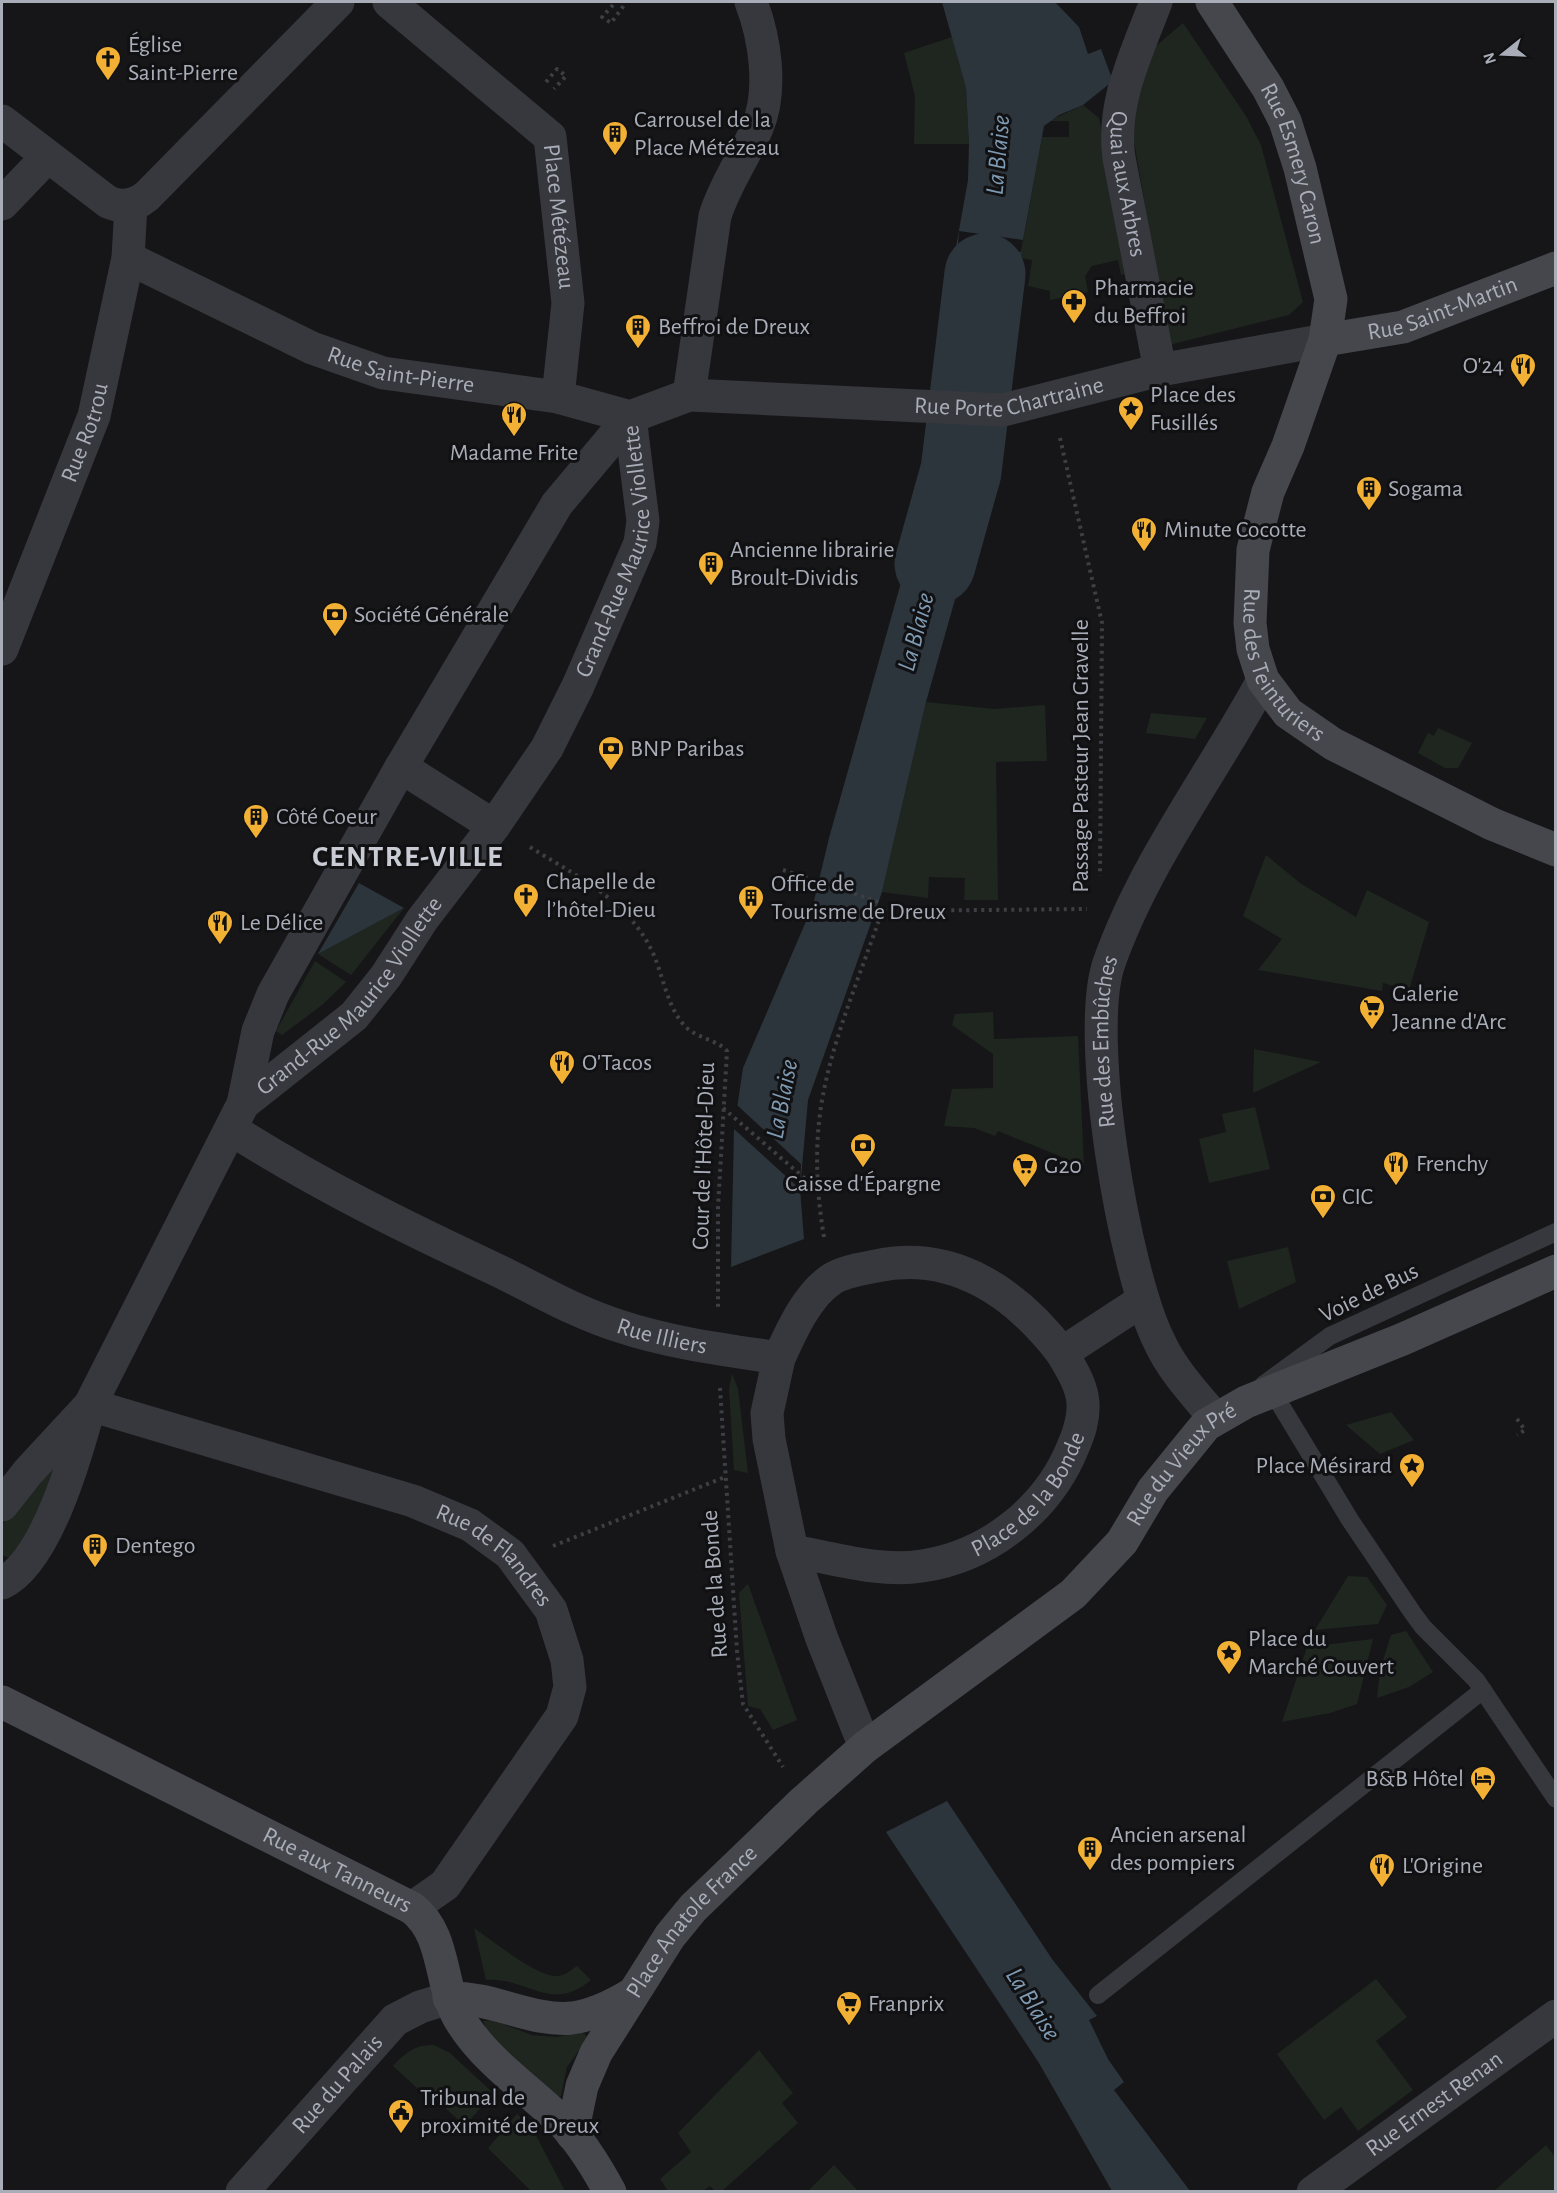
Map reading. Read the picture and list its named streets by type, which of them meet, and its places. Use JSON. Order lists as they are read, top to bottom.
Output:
{
  "streets": {
    "street": [
      "Rue Esmery Caron",
      "Quai aux Arbres",
      "Place Métézeau",
      "Rue Saint-Martin",
      "Rue Saint-Pierre",
      "Rue Porte Chartraine",
      "Rue Rotrou",
      "Grand-Rue Maurice Viollette",
      "Rue des Teinturiers",
      "Rue des Embûches",
      "Rue Illiers",
      "Rue du Vieux Pré",
      "Place de la Bonde",
      "Rue de Flandres",
      "Rue aux Tanneurs",
      "Place Anatole France",
      "Rue du Palais",
      "Rue Ernest Renan"
    ],
    "lane": ["Voie de Bus"],
    "path": ["Passage Pasteur Jean Gravelle", "Cour de l'Hôtel-Dieu", "Rue de la Bonde"]
  },
  "crossings": [
    ["Rue Esmery Caron", "Rue Saint-Martin"],
    ["Rue Esmery Caron", "Rue Porte Chartraine"],
    ["Rue Esmery Caron", "Rue des Teinturiers"],
    ["Quai aux Arbres", "Rue Porte Chartraine"],
    ["Place Métézeau", "Rue Saint-Pierre"],
    ["Rue Saint-Martin", "Rue Porte Chartraine"],
    ["Rue Saint-Martin", "Rue des Teinturiers"],
    ["Rue Saint-Pierre", "Rue Rotrou"],
    ["Rue Saint-Pierre", "Grand-Rue Maurice Viollette"],
    ["Rue Porte Chartraine", "Rue des Teinturiers"],
    ["Rue Porte Chartraine", "Passage Pasteur Jean Gravelle"],
    ["Grand-Rue Maurice Viollette", "Cour de l'Hôtel-Dieu"],
    ["Grand-Rue Maurice Viollette", "Rue Illiers"],
    ["Grand-Rue Maurice Viollette", "Rue de Flandres"],
    ["Rue des Teinturiers", "Rue des Embûches"],
    ["Passage Pasteur Jean Gravelle", "Rue des Embûches"],
    ["Rue des Embûches", "Voie de Bus"],
    ["Rue des Embûches", "Rue du Vieux Pré"],
    ["Cour de l'Hôtel-Dieu", "Rue Illiers"],
    ["Cour de l'Hôtel-Dieu", "Rue de la Bonde"],
    ["Voie de Bus", "Rue du Vieux Pré"],
    ["Rue Illiers", "Rue de la Bonde"],
    ["Rue du Vieux Pré", "Place Anatole France"],
    ["Rue de Flandres", "Rue aux Tanneurs"],
    ["Rue de la Bonde", "Place Anatole France"],
    ["Rue aux Tanneurs", "Place Anatole France"],
    ["Rue aux Tanneurs", "Rue du Palais"]
  ],
  "districts": ["CENTRE-VILLE"],
  "water": ["La Blaise"],
  "places": {
    "church": ["Église Saint-Pierre", "Chapelle de l’hôtel-Dieu"],
    "building": [
      "Carrousel de la Place Métézeau",
      "Beffroi de Dreux",
      "Sogama",
      "Ancienne librairie Broult-Dividis",
      "Côté Coeur",
      "Office de Tourisme de Dreux",
      "Dentego",
      "Ancien arsenal des pompiers"
    ],
    "pharmacy": ["Pharmacie du Beffroi"],
    "restaurant": [
      "O'24",
      "Madame Frite",
      "Minute Cocotte",
      "Le Délice",
      "O'Tacos",
      "Frenchy",
      "L'Origine"
    ],
    "place": ["Place des Fusillés", "Place Mésirard", "Place du Marché Couvert"],
    "bank": [
      "Société Générale",
      "BNP Paribas",
      "Caisse d'Épargne",
      "CIC"
    ],
    "supermarket": ["Galerie Jeanne d'Arc", "G20", "Franprix"],
    "hotel": ["B&B Hôtel"],
    "public building": ["Tribunal de proximité de Dreux"]
  },
  "north": "left"
}
